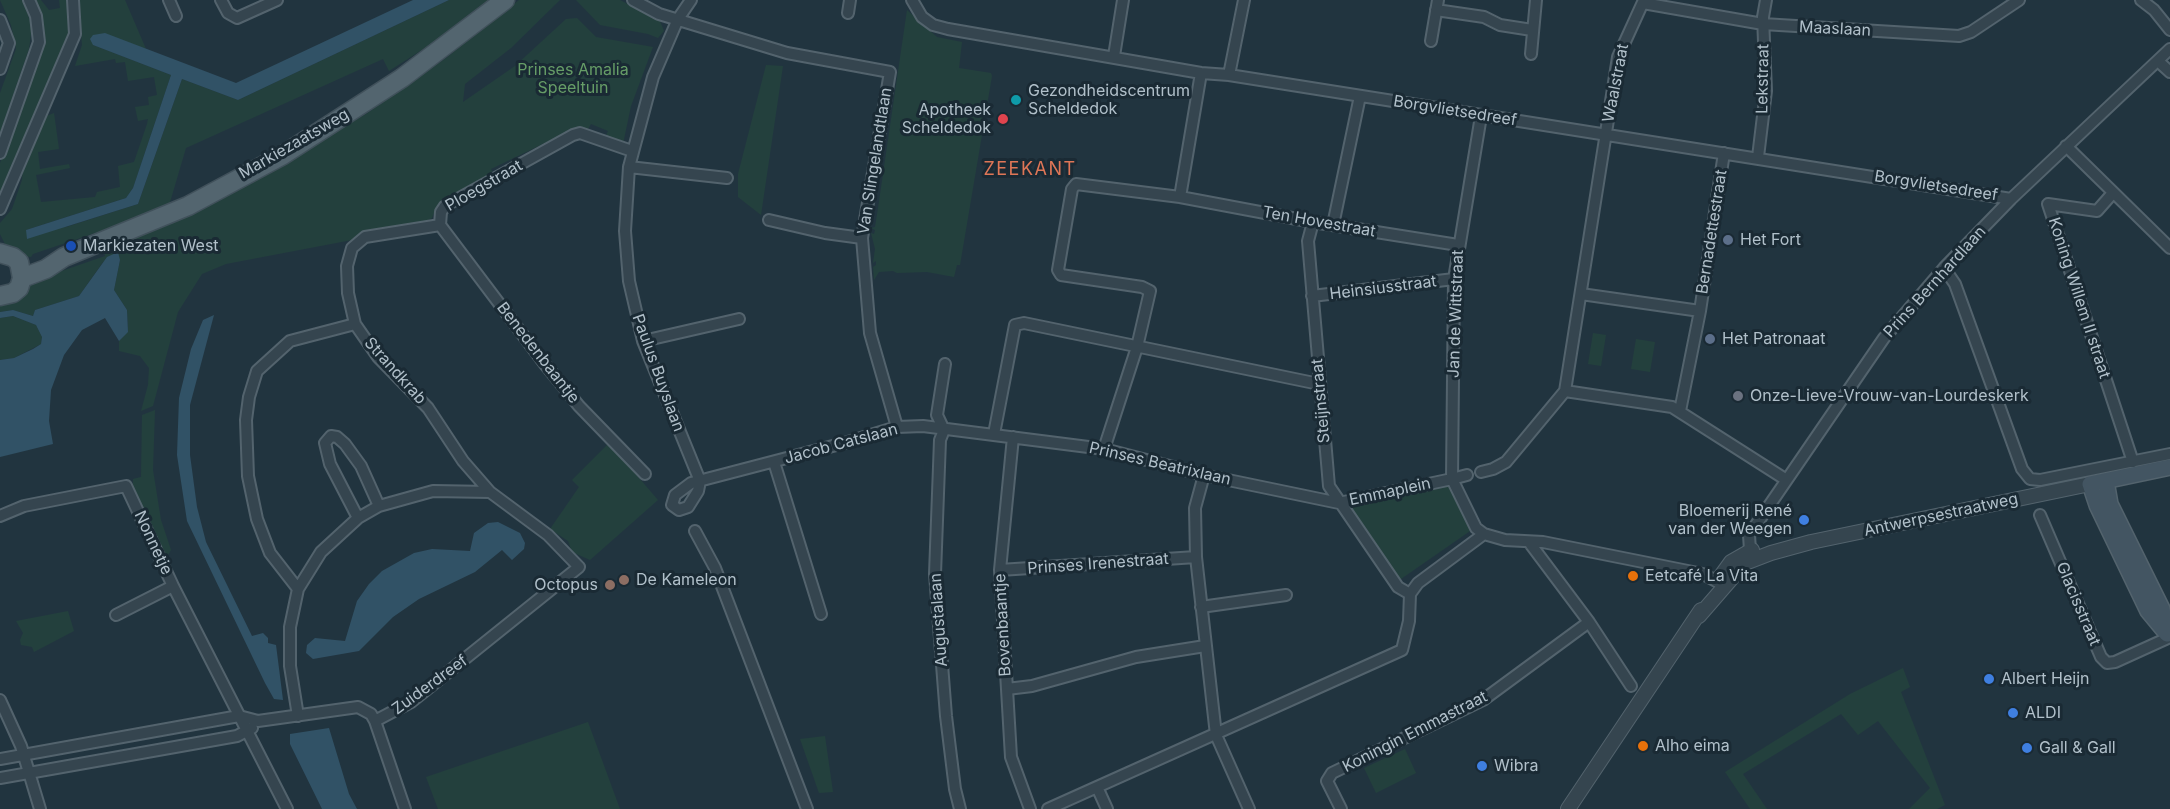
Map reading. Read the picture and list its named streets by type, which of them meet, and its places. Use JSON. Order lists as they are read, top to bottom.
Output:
{
  "streets": {
    "main road": ["Markiezaatsweg"],
    "street": [
      "Maaslaan",
      "Lekstraat",
      "Waalstraat",
      "Borgvlietsedreef",
      "Van Slingelandtlaan",
      "Ploegstraat",
      "Ten Hovestraat",
      "Bernadettestraat",
      "Prins Bernhardlaan",
      "Heinsiusstraat",
      "Koning Willem II straat",
      "Jan de Wittstraat",
      "Benedenbaantje",
      "Strandkrab",
      "Paulus Buyslaan",
      "Steijnstraat",
      "Jacob Catslaan",
      "Prinses Beatrixlaan",
      "Emmaplein",
      "Antwerpsestraatweg",
      "Nonnetje",
      "Prinses Irenestraat",
      "Glacisstraat",
      "Augustalaan",
      "Bovenbaantje",
      "Zuiderdreef",
      "Koningin Emmastraat"
    ]
  },
  "crossings": [
    ["Maaslaan", "Lekstraat"],
    ["Maaslaan", "Waalstraat"],
    ["Lekstraat", "Borgvlietsedreef"],
    ["Waalstraat", "Borgvlietsedreef"],
    ["Borgvlietsedreef", "Bernadettestraat"],
    ["Borgvlietsedreef", "Prins Bernhardlaan"],
    ["Borgvlietsedreef", "Jan de Wittstraat"],
    ["Van Slingelandtlaan", "Paulus Buyslaan"],
    ["Van Slingelandtlaan", "Jacob Catslaan"],
    ["Ploegstraat", "Benedenbaantje"],
    ["Ploegstraat", "Strandkrab"],
    ["Ploegstraat", "Paulus Buyslaan"],
    ["Ten Hovestraat", "Jan de Wittstraat"],
    ["Ten Hovestraat", "Steijnstraat"],
    ["Prins Bernhardlaan", "Antwerpsestraatweg"],
    ["Heinsiusstraat", "Jan de Wittstraat"],
    ["Heinsiusstraat", "Steijnstraat"],
    ["Jan de Wittstraat", "Emmaplein"],
    ["Strandkrab", "Zuiderdreef"],
    ["Paulus Buyslaan", "Jacob Catslaan"],
    ["Steijnstraat", "Prinses Beatrixlaan"],
    ["Steijnstraat", "Emmaplein"],
    ["Jacob Catslaan", "Prinses Beatrixlaan"],
    ["Jacob Catslaan", "Augustalaan"],
    ["Prinses Beatrixlaan", "Emmaplein"],
    ["Prinses Beatrixlaan", "Augustalaan"],
    ["Prinses Beatrixlaan", "Bovenbaantje"],
    ["Nonnetje", "Zuiderdreef"],
    ["Prinses Irenestraat", "Bovenbaantje"]
  ],
  "districts": ["ZEEKANT"],
  "parks": ["Prinses Amalia Speeltuin"],
  "places": [
    "Gezondheidscentrum Scheldedok",
    "Apotheek Scheldedok",
    "Het Fort",
    "Markiezaten West",
    "Het Patronaat",
    "Onze-Lieve-Vrouw-van-Lourdeskerk",
    "Bloemerij René van der Weegen",
    "Eetcafé La Vita",
    "De Kameleon",
    "Octopus",
    "Albert Heijn",
    "ALDI",
    "Alho eima",
    "Gall & Gall",
    "Wibra"
  ]
}
